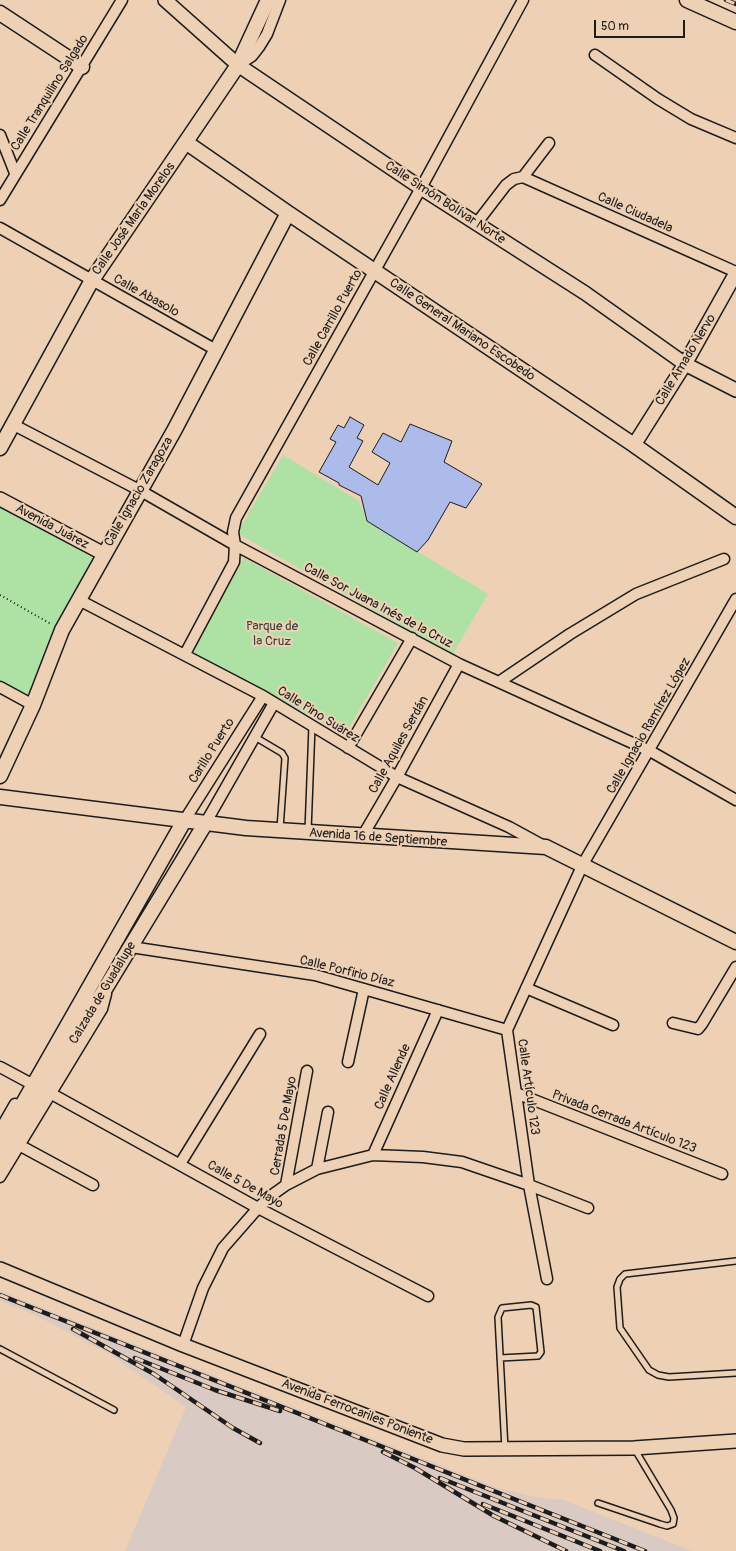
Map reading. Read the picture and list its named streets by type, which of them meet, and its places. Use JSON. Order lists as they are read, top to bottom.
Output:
{
  "streets": {
    "main road": [
      "Calle José María Morelos",
      "Calle General Mariano Escobedo",
      "Calle Ignacio Zaragoza",
      "Avenida 16 de Septiembre",
      "Calzada de Guadalupe"
    ],
    "street": [
      "Calle Tranquilino Salgado",
      "Calle Simón Bolívar Norte",
      "Calle Ciudadela",
      "Calle Abasolo",
      "Calle Carrillo Puerto",
      "Calle Amado Nervo",
      "Avenida Juárez",
      "Calle Sor Juana Inés de la Cruz",
      "Calle Pino Suárez",
      "Calle Ignacio Ramírez López",
      "Calle Aquiles Serdán",
      "Carillo Puerto",
      "Calle Porfirio Díaz",
      "Calle Allende",
      "Calle Artículo 123",
      "Privada Cerrada Artículo 123",
      "Cerrada 5 De Mayo",
      "Calle 5 De Mayo",
      "Avenida Ferrocariles Poniente"
    ]
  },
  "crossings": [
    ["Calle Simón Bolívar Norte", "Calle José María Morelos"],
    ["Calle Simón Bolívar Norte", "Calle Carrillo Puerto"],
    ["Calle Simón Bolívar Norte", "Calle Amado Nervo"],
    ["Calle Ciudadela", "Calle Amado Nervo"],
    ["Calle José María Morelos", "Calle Abasolo"],
    ["Calle José María Morelos", "Calle General Mariano Escobedo"],
    ["Calle José María Morelos", "Calle Sor Juana Inés de la Cruz"],
    ["Calle Abasolo", "Calle Ignacio Zaragoza"],
    ["Calle Carrillo Puerto", "Calle General Mariano Escobedo"],
    ["Calle Carrillo Puerto", "Calle Sor Juana Inés de la Cruz"],
    ["Calle Carrillo Puerto", "Calle Pino Suárez"],
    ["Calle General Mariano Escobedo", "Calle Amado Nervo"],
    ["Calle General Mariano Escobedo", "Calle Ignacio Zaragoza"],
    ["Calle Ignacio Zaragoza", "Avenida Juárez"],
    ["Calle Ignacio Zaragoza", "Calle Sor Juana Inés de la Cruz"],
    ["Calle Ignacio Zaragoza", "Calle Pino Suárez"],
    ["Calle Sor Juana Inés de la Cruz", "Calle Ignacio Ramírez López"],
    ["Calle Sor Juana Inés de la Cruz", "Calle Aquiles Serdán"],
    ["Calle Pino Suárez", "Calle Aquiles Serdán"],
    ["Calle Pino Suárez", "Carillo Puerto"],
    ["Calle Pino Suárez", "Avenida 16 de Septiembre"],
    ["Calle Ignacio Ramírez López", "Avenida 16 de Septiembre"],
    ["Calle Ignacio Ramírez López", "Calle Artículo 123"],
    ["Calle Aquiles Serdán", "Avenida 16 de Septiembre"],
    ["Carillo Puerto", "Avenida 16 de Septiembre"],
    ["Carillo Puerto", "Calzada de Guadalupe"],
    ["Avenida 16 de Septiembre", "Calzada de Guadalupe"],
    ["Avenida 16 de Septiembre", "Calle Artículo 123"],
    ["Calle Porfirio Díaz", "Calzada de Guadalupe"],
    ["Calle Porfirio Díaz", "Calle Allende"],
    ["Calle Porfirio Díaz", "Calle Artículo 123"],
    ["Calle Artículo 123", "Privada Cerrada Artículo 123"]
  ],
  "parks": ["Parque de la Cruz"],
  "scale_bar": "50 m"
}
